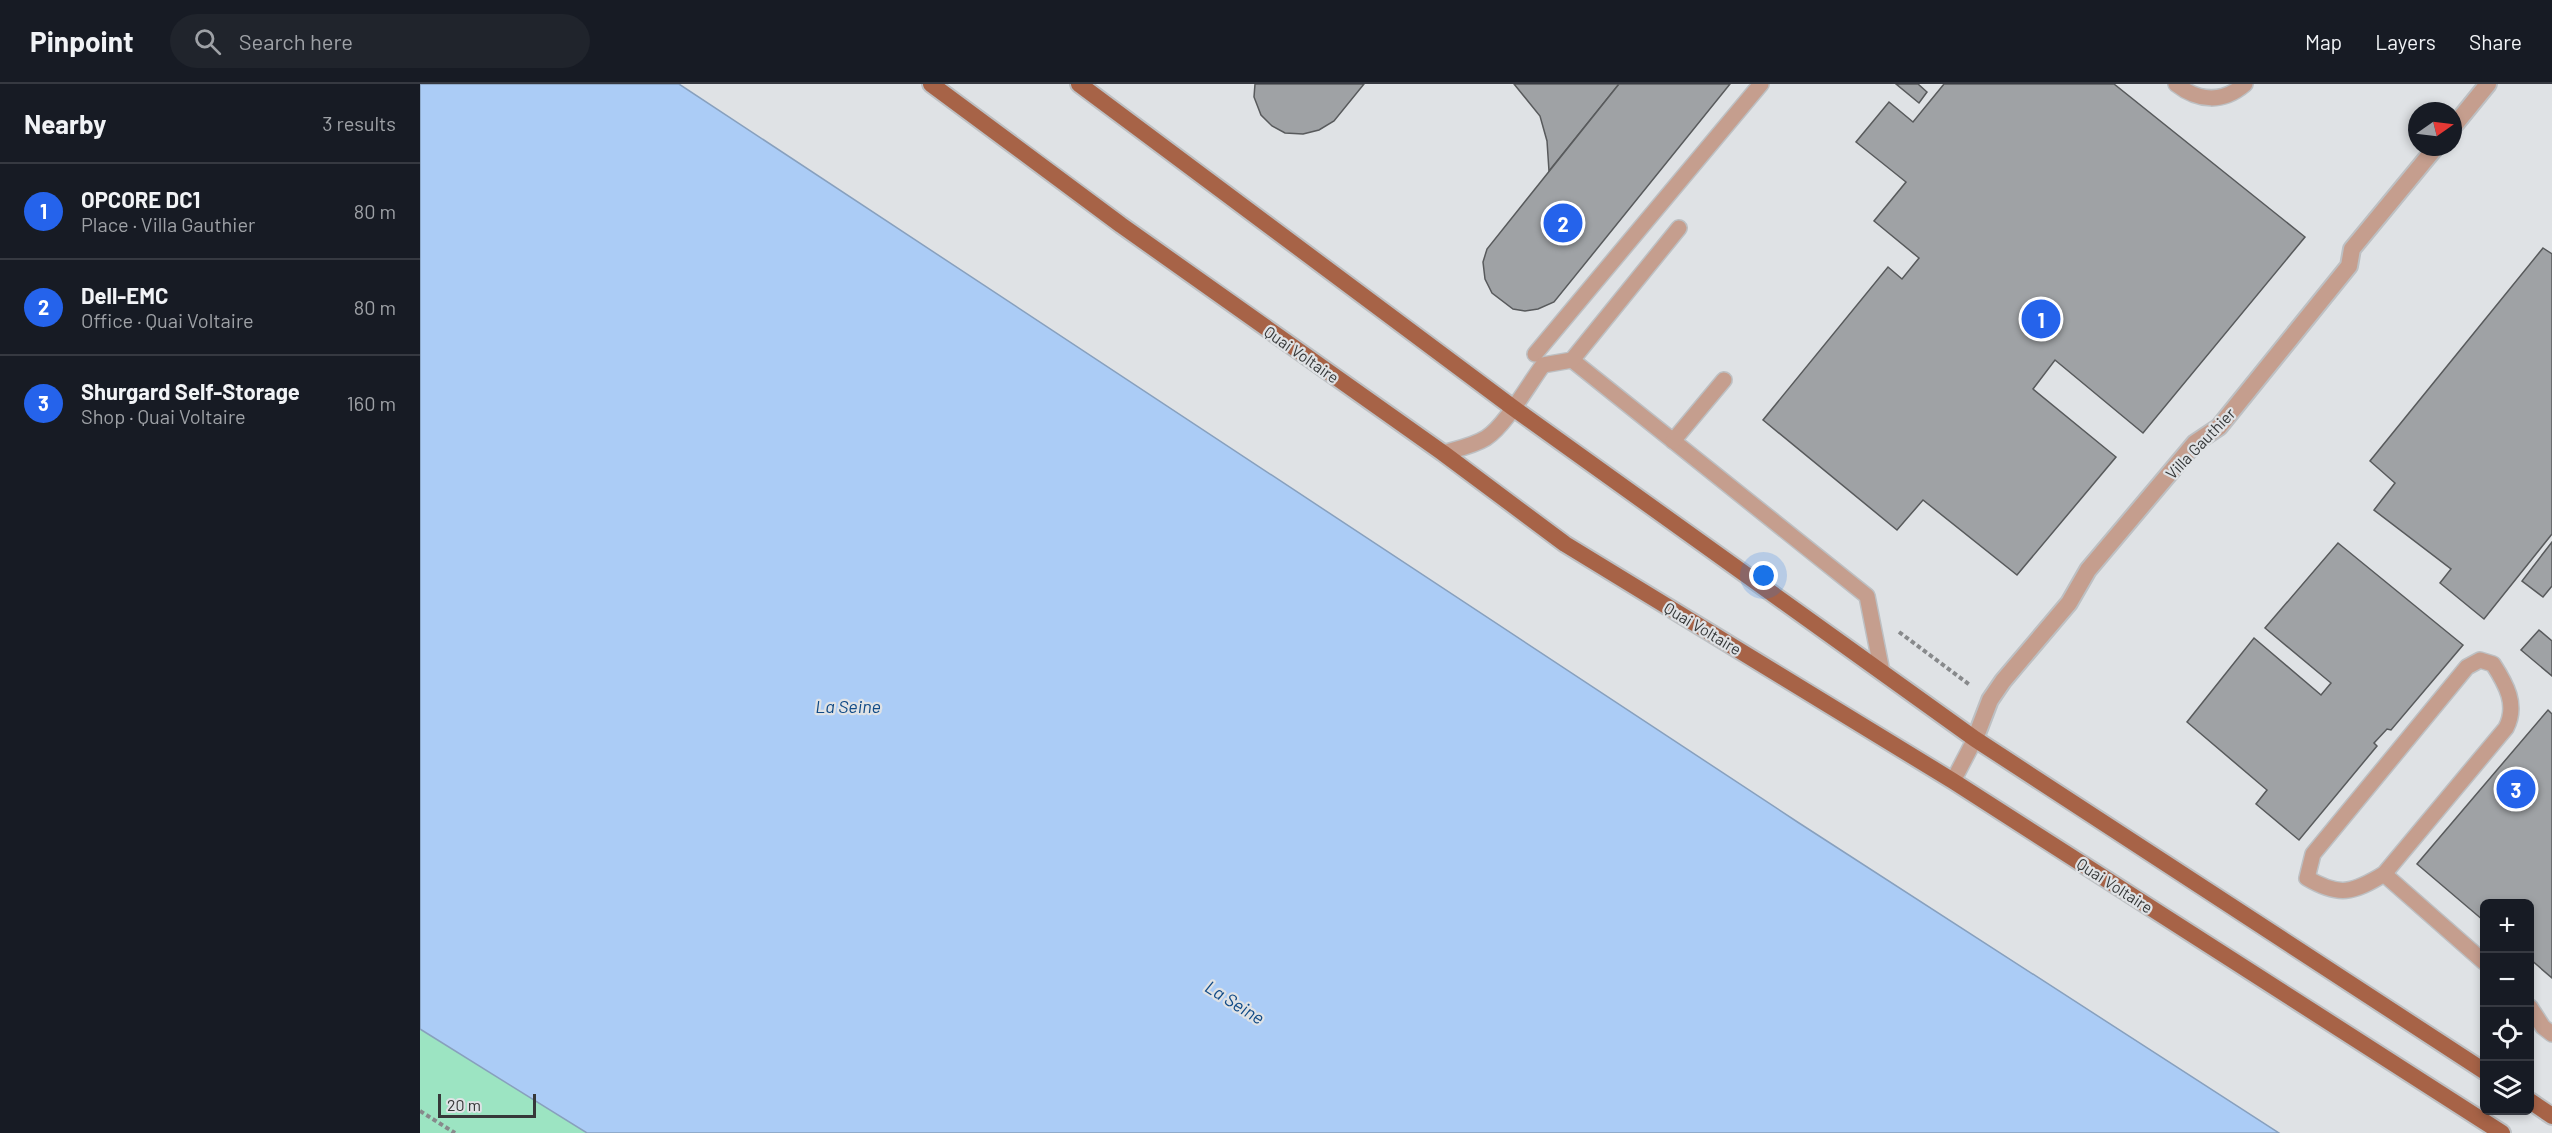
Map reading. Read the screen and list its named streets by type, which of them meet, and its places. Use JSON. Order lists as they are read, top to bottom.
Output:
{
  "streets": {
    "main road": ["Quai Voltaire"],
    "street": ["Villa Gauthier"]
  },
  "water": ["La Seine"],
  "scale_bar": "20 m",
  "north": "right",
  "page": {
    "header": "Pinpoint",
    "search": "Search here",
    "nav": ["Map", "Layers", "Share"],
    "heading": ["Nearby", "3 results"],
    "list": [
      {
        "mark": "1",
        "name": "OPCORE DC1",
        "note": "Place · Villa Gauthier",
        "value": "80 m"
      },
      {
        "mark": "2",
        "name": "Dell-EMC",
        "note": "Office · Quai Voltaire",
        "value": "80 m"
      },
      {
        "mark": "3",
        "name": "Shurgard Self-Storage",
        "note": "Shop · Quai Voltaire",
        "value": "160 m"
      }
    ],
    "pins": ["2", "1", "3"],
    "map_buttons": ["+", "−"],
    "scale": "20 m"
  }
}
